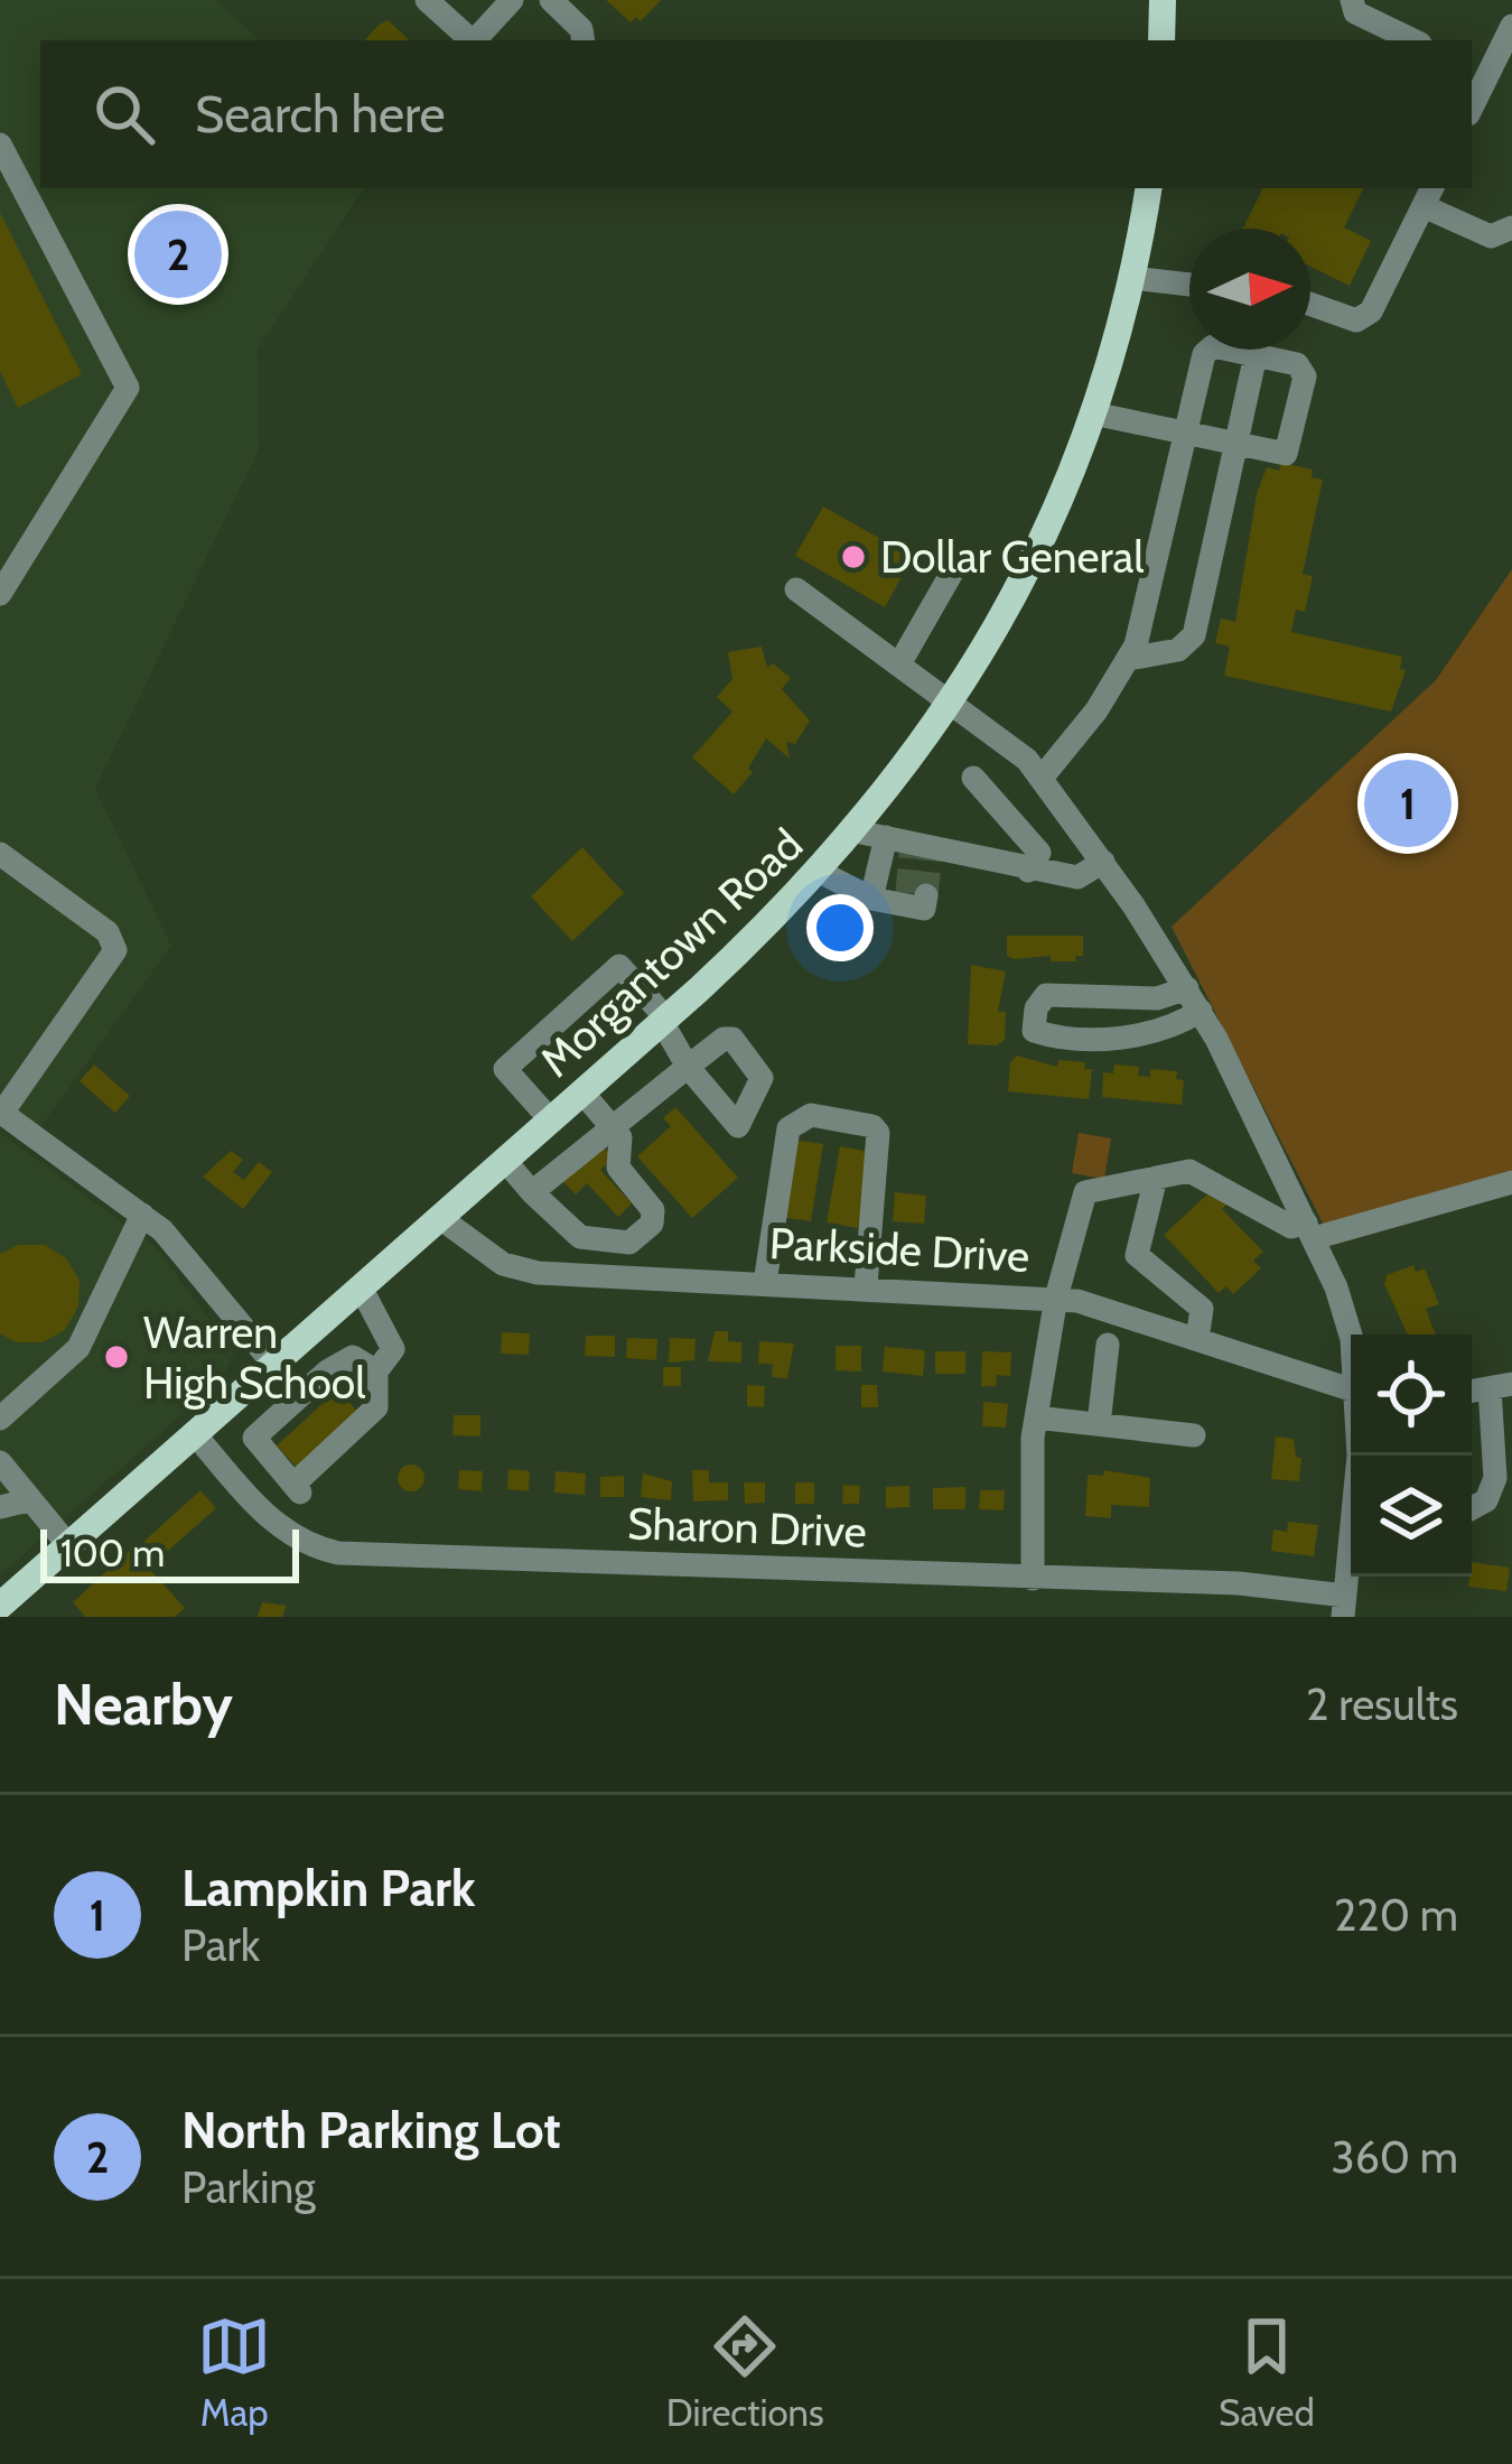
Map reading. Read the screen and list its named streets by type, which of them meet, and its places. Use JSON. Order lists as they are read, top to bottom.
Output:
{
  "streets": {
    "main road": ["Morgantown Road"],
    "street": ["Parkside Drive", "Sharon Drive"]
  },
  "crossings": [
    ["Morgantown Road", "Parkside Drive"],
    ["Morgantown Road", "Sharon Drive"]
  ],
  "places": ["Dollar General", "Warren High School"],
  "scale_bar": "100 m",
  "north": "right",
  "page": {
    "search": "Search here",
    "pins": ["2", "1"],
    "scale": "100 m",
    "heading": ["Nearby", "2 results"],
    "list": [
      {
        "mark": "1",
        "name": "Lampkin Park",
        "note": "Park",
        "value": "220 m"
      },
      {
        "mark": "2",
        "name": "North Parking Lot",
        "note": "Parking",
        "value": "360 m"
      }
    ],
    "nav": ["Map", "Directions", "Saved"]
  }
}
